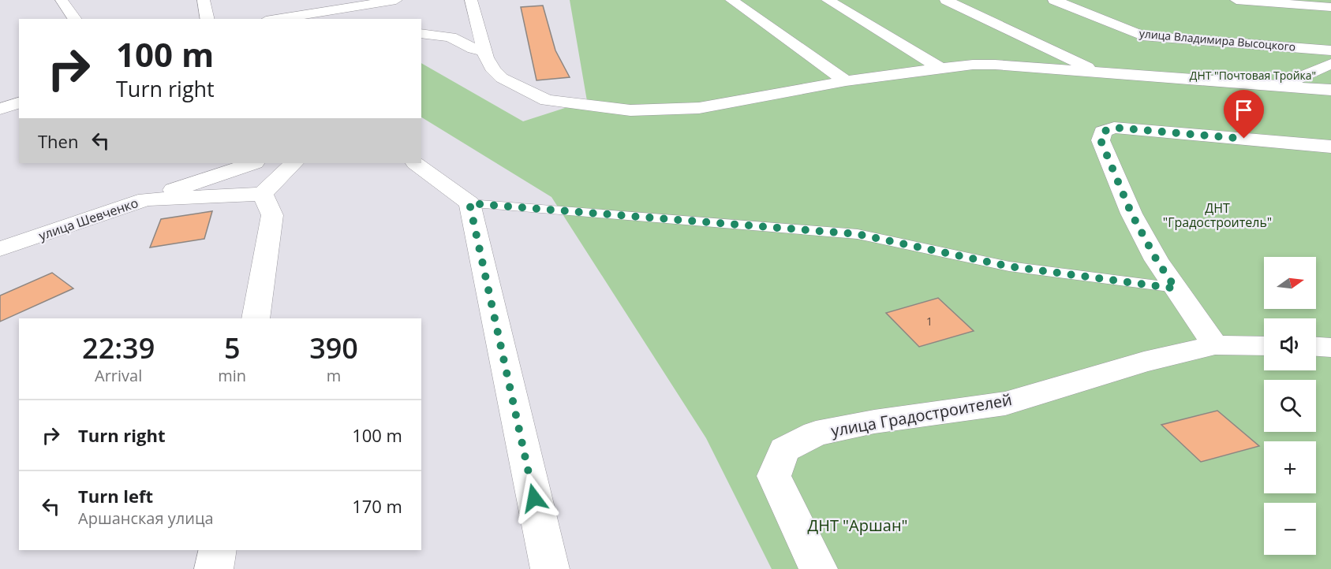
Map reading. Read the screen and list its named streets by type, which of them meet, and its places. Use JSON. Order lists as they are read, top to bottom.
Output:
{
  "streets": {
    "street": ["улица Владимира Высоцкого", "улица Шевченко", "улица Градостроителей"]
  },
  "parks": ["ДНТ \"Почтовая Тройка\"", "ДНТ \"Градостроитель\"", "ДНТ \"Аршан\""],
  "house_numbers": ["1"],
  "north": "right",
  "page": {
    "turn": ["100 m", "Turn right"],
    "then": "Then",
    "map_buttons": ["+", "−"],
    "eta": [
      "22:39",
      "Arrival",
      "5",
      "min",
      "390",
      "m"
    ],
    "list": [
      {
        "name": "Turn right",
        "value": "100 m"
      },
      {
        "name": "Turn left",
        "note": "Аршанская улица",
        "value": "170 m"
      }
    ]
  }
}
